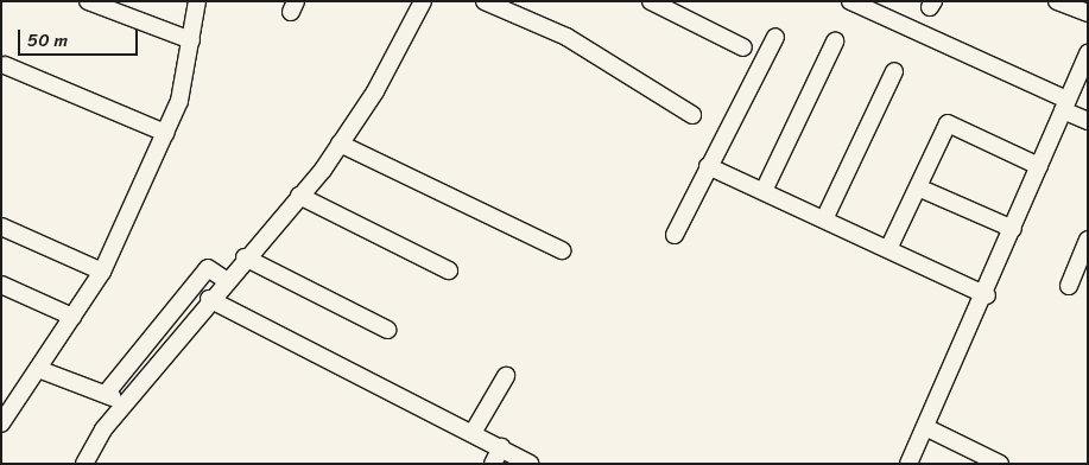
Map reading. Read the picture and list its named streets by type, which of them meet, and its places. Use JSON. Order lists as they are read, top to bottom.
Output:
{
  "scale_bar": "50 m"
}
